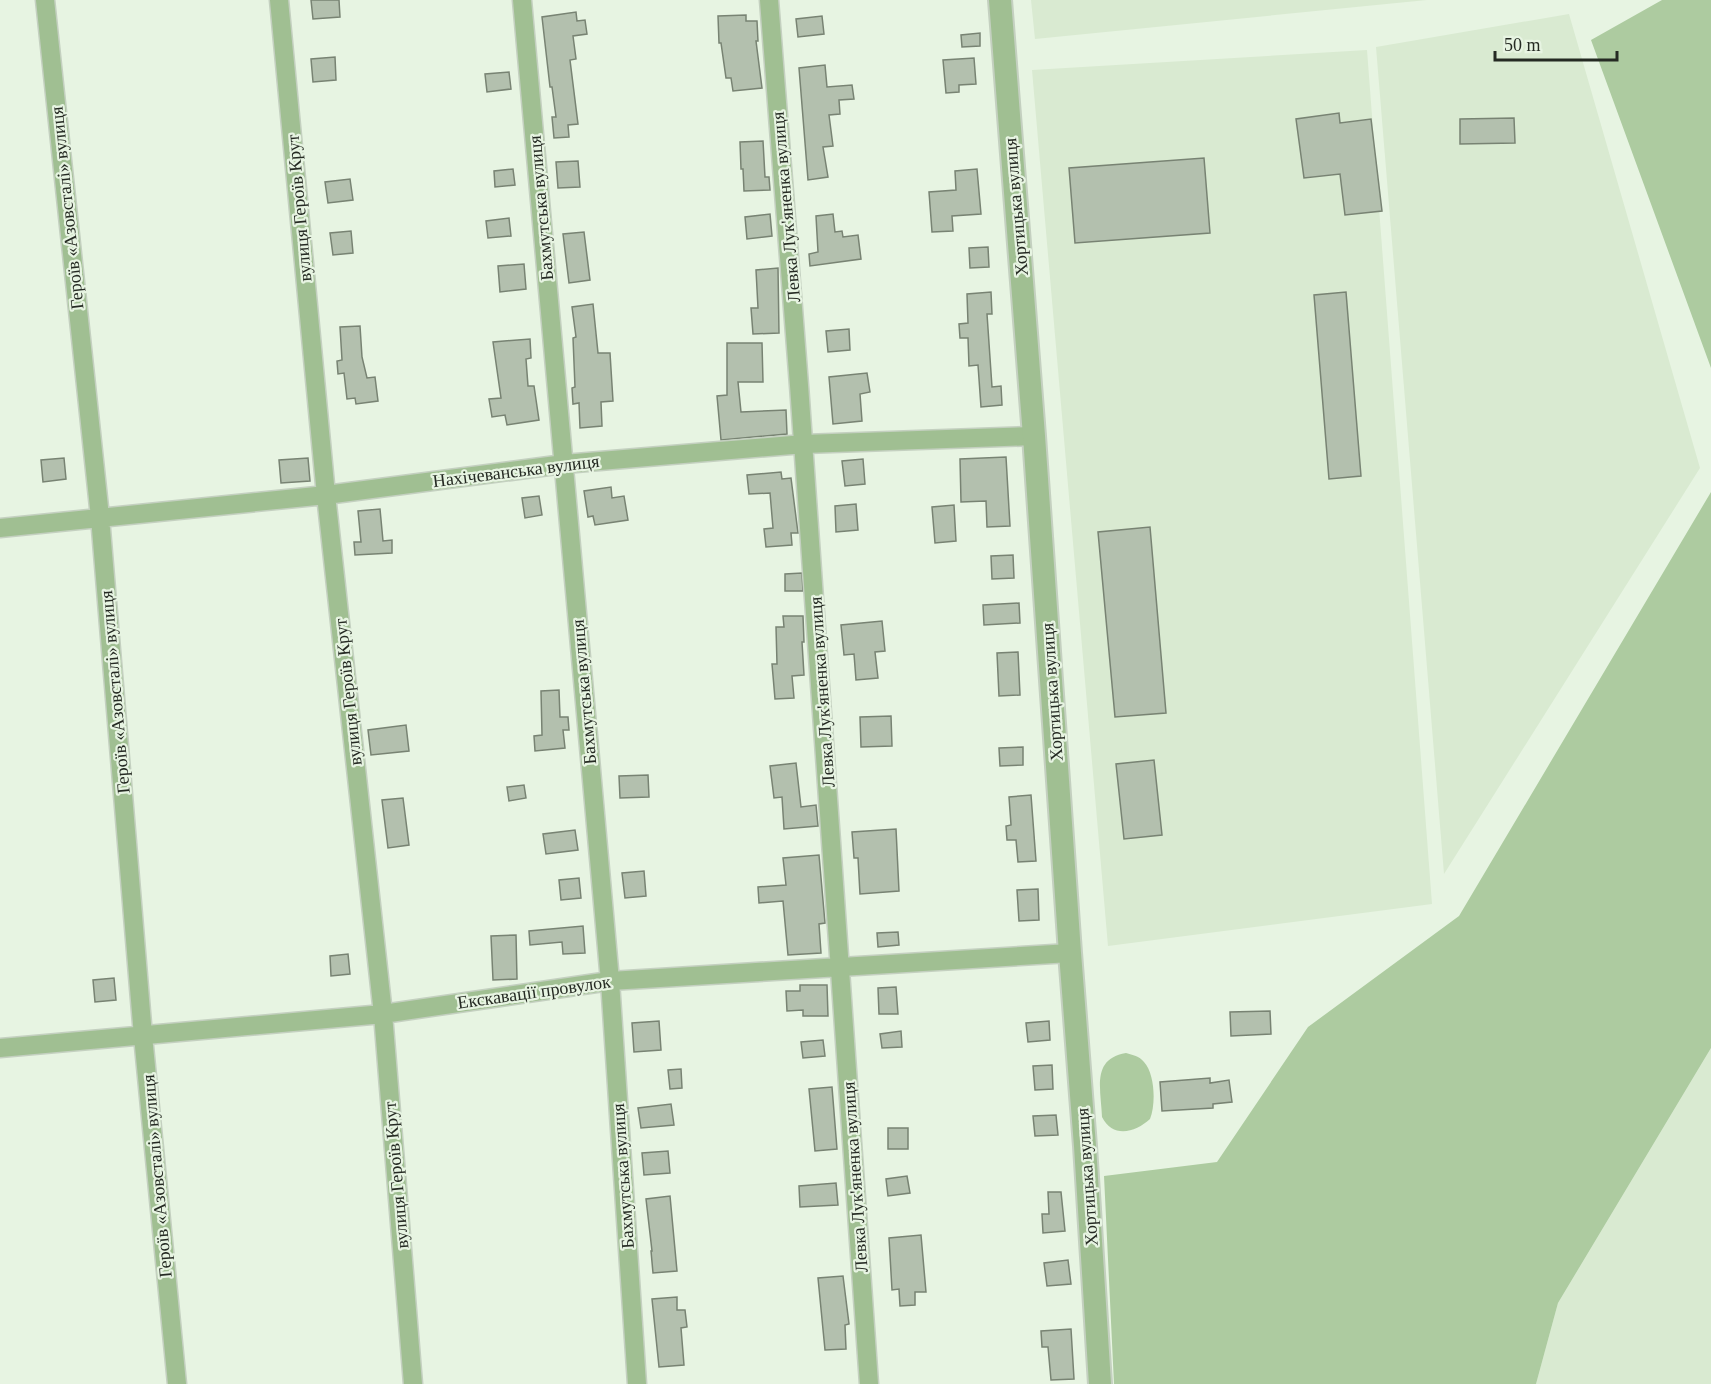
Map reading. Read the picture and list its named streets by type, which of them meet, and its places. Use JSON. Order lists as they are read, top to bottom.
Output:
{
  "streets": {
    "street": [
      "Левка Лук'яненка вулиця",
      "Хортицька вулиця",
      "Героїв «Азовсталі» вулиця",
      "вулиця Героїв Крут",
      "Бахмутська вулиця",
      "Нахічеванська вулиця",
      "Екскавації провулок"
    ]
  },
  "crossings": [
    ["Левка Лук'яненка вулиця", "Нахічеванська вулиця"],
    ["Левка Лук'яненка вулиця", "Екскавації провулок"],
    ["Хортицька вулиця", "Нахічеванська вулиця"],
    ["Хортицька вулиця", "Екскавації провулок"],
    ["Героїв «Азовсталі» вулиця", "Нахічеванська вулиця"],
    ["Героїв «Азовсталі» вулиця", "Екскавації провулок"],
    ["вулиця Героїв Крут", "Нахічеванська вулиця"],
    ["вулиця Героїв Крут", "Екскавації провулок"],
    ["Бахмутська вулиця", "Нахічеванська вулиця"],
    ["Бахмутська вулиця", "Екскавації провулок"]
  ],
  "scale_bar": "50 m"
}
